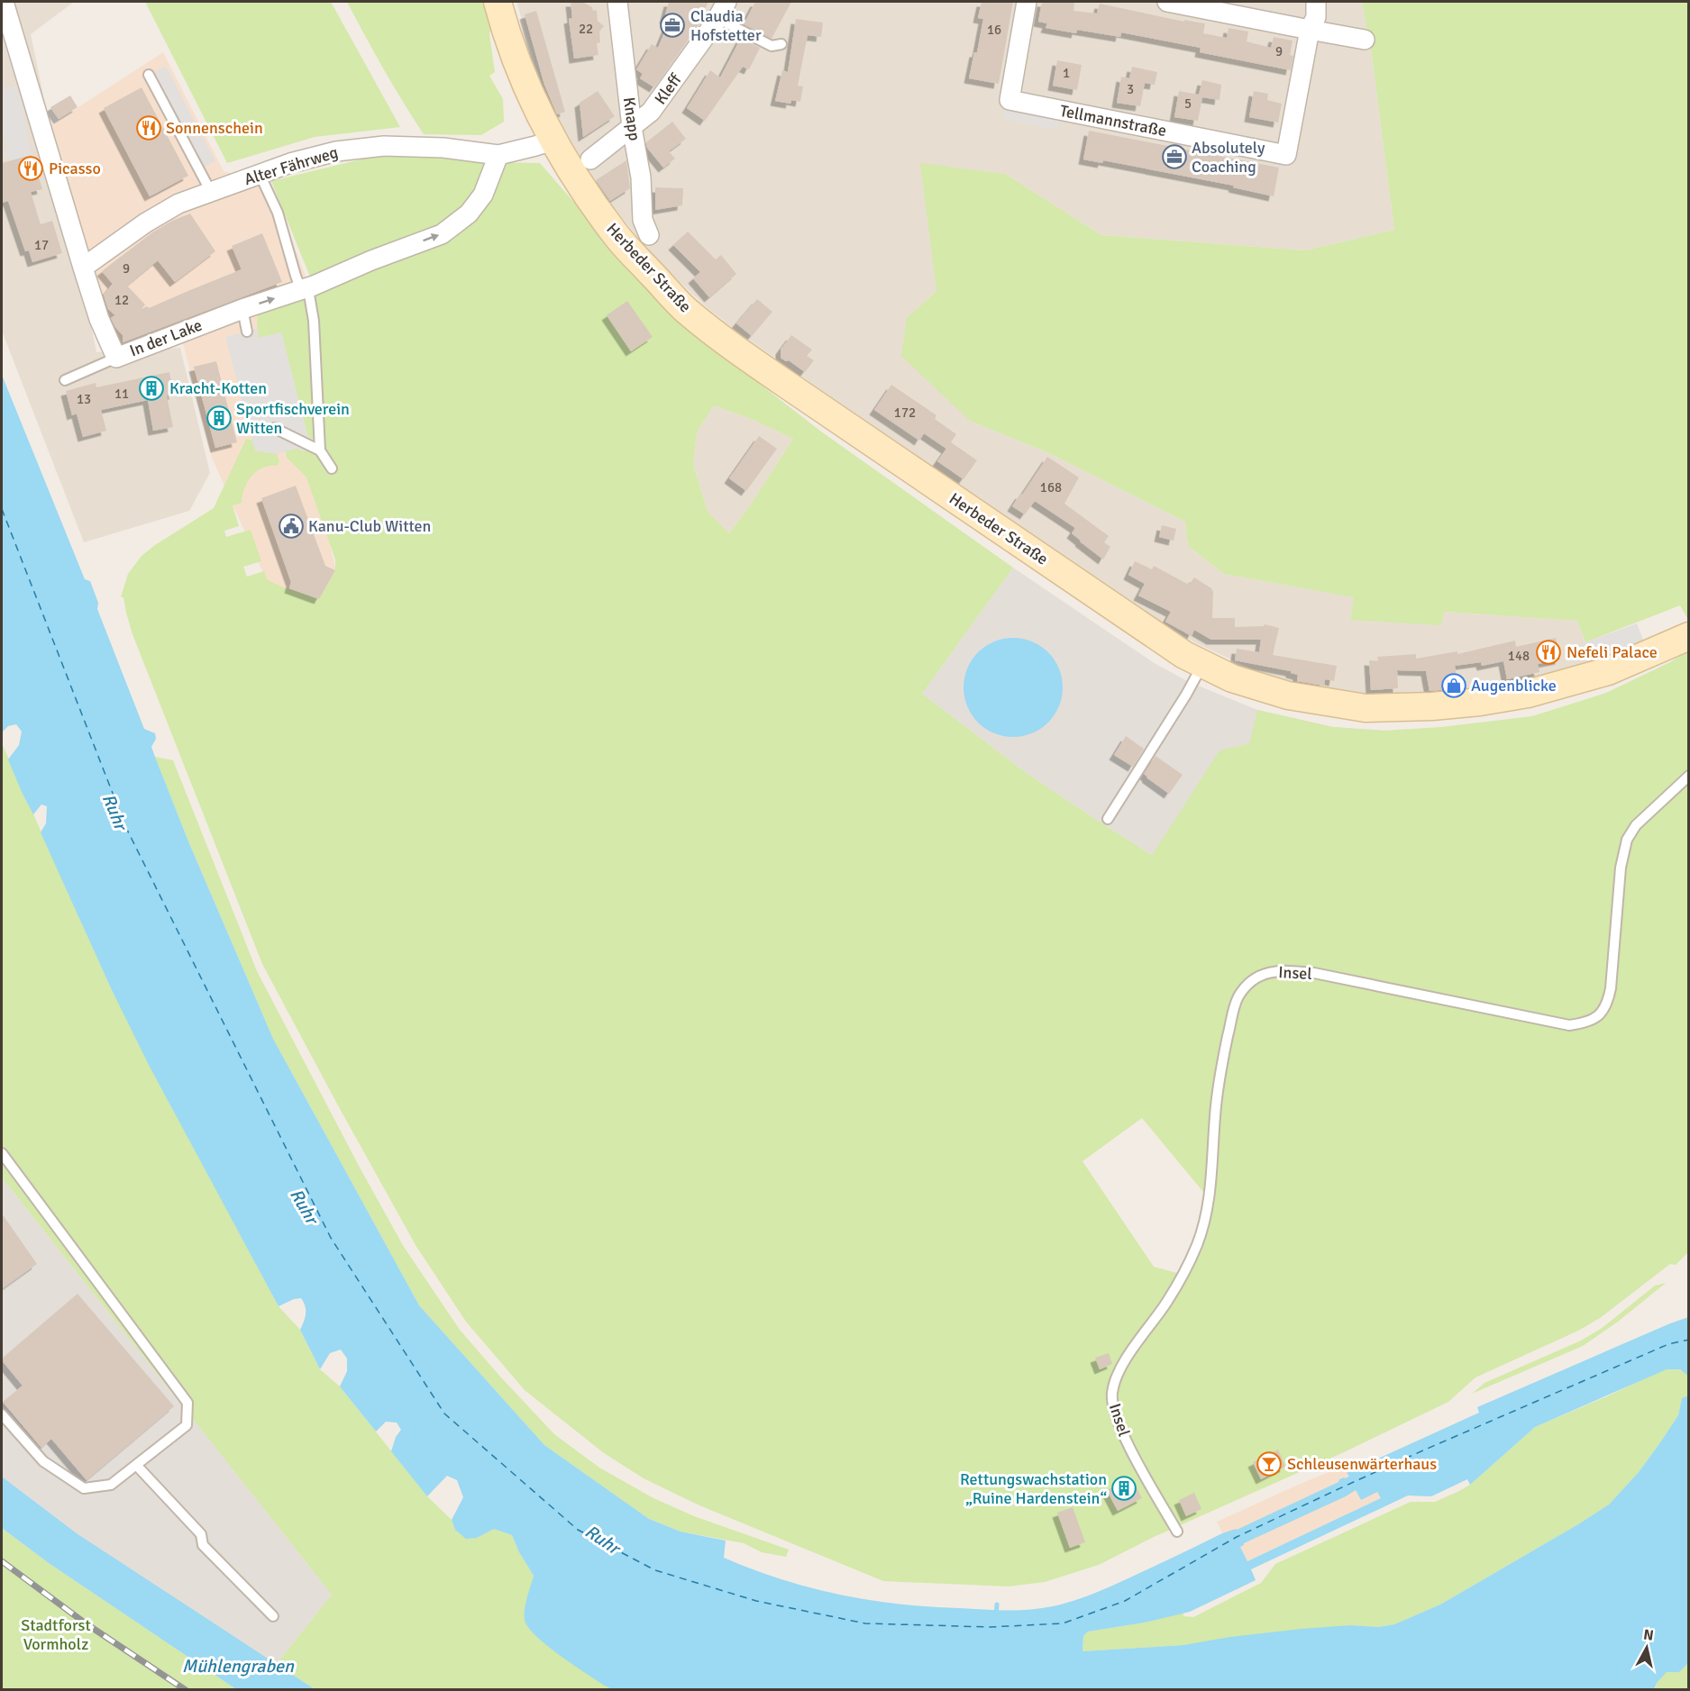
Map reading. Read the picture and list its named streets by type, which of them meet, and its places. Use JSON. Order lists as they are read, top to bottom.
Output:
{
  "streets": {
    "main road": ["Herbeder Straße"],
    "street": [
      "Kleff",
      "Knapp",
      "Tellmannstraße",
      "Alter Fährweg",
      "In der Lake"
    ],
    "lane": ["Insel"]
  },
  "crossings": [
    ["Kleff", "Knapp"],
    ["Alter Fährweg", "Herbeder Straße"],
    ["Alter Fährweg", "In der Lake"]
  ],
  "one_way": ["In der Lake"],
  "water": ["Ruhr", "Mühlengraben"],
  "parks": ["Stadtforst Vormholz"],
  "places": {
    "office": ["Claudia Hofstetter", "Absolutely Coaching"],
    "restaurant": ["Sonnenschein", "Picasso", "Nefeli Palace"],
    "building": ["Kracht-Kotten", "Sportfischverein Witten", "Rettungswachstation „Ruine Hardenstein“"],
    "public building": ["Kanu-Club Witten"],
    "shop": ["Augenblicke"],
    "bar": ["Schleusenwärterhaus"]
  },
  "house_numbers": [
    "22",
    "16",
    "9",
    "1",
    "3",
    "5",
    "17",
    "9",
    "12",
    "11",
    "13",
    "172",
    "168",
    "148"
  ],
  "north": "top"
}
